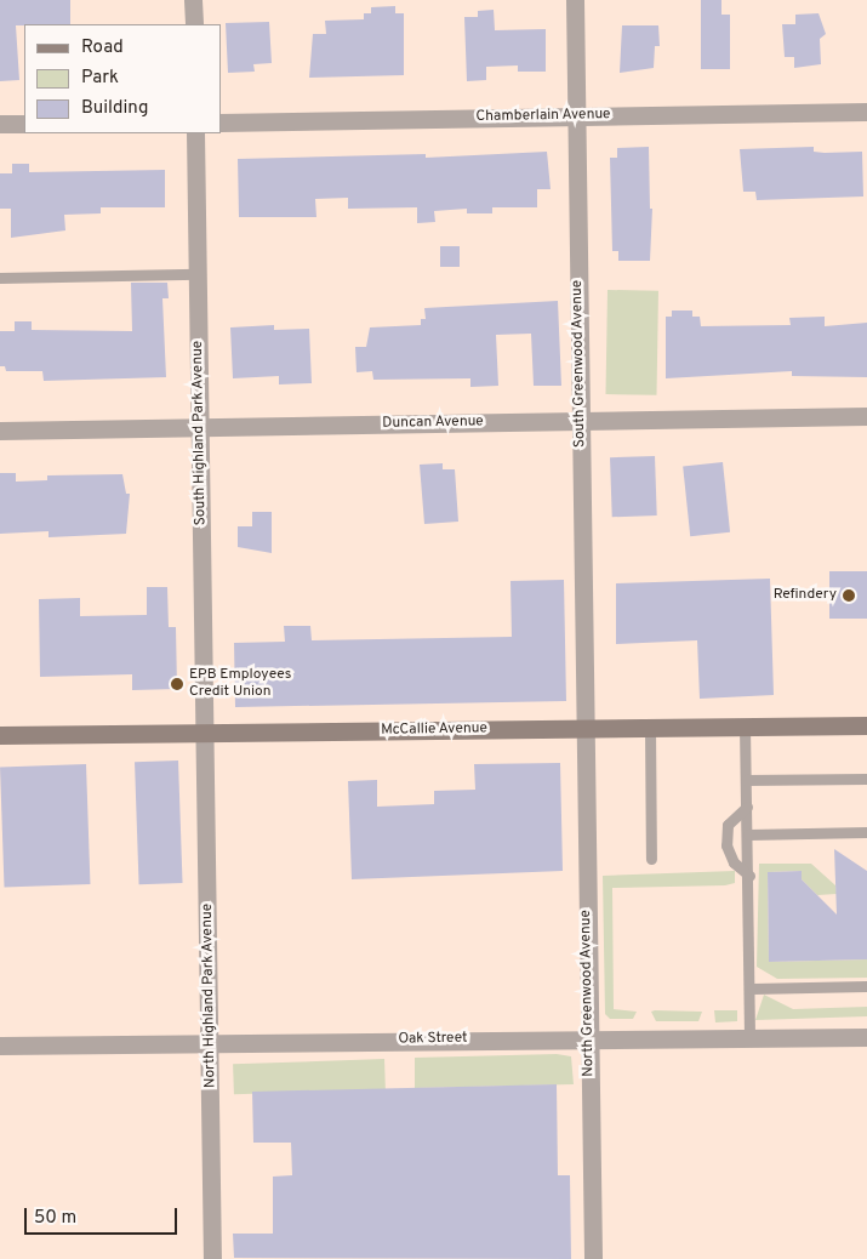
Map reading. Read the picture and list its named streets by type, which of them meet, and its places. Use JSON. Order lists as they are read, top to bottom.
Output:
{
  "streets": {
    "main road": ["McCallie Avenue"],
    "street": [
      "Chamberlain Avenue",
      "South Greenwood Avenue",
      "Duncan Avenue",
      "South Highland Park Avenue",
      "North Greenwood Avenue",
      "North Highland Park Avenue",
      "Oak Street"
    ]
  },
  "crossings": [
    ["Chamberlain Avenue", "South Greenwood Avenue"],
    ["South Greenwood Avenue", "Duncan Avenue"],
    ["South Greenwood Avenue", "McCallie Avenue"],
    ["South Greenwood Avenue", "North Greenwood Avenue"],
    ["Duncan Avenue", "South Highland Park Avenue"],
    ["South Highland Park Avenue", "McCallie Avenue"],
    ["South Highland Park Avenue", "North Highland Park Avenue"],
    ["McCallie Avenue", "North Greenwood Avenue"],
    ["McCallie Avenue", "North Highland Park Avenue"],
    ["North Greenwood Avenue", "Oak Street"],
    ["North Highland Park Avenue", "Oak Street"]
  ],
  "places": ["Refindery", "EPB Employees Credit Union"],
  "legend": ["Road", "Park", "Building"],
  "scale_bar": "50 m"
}
